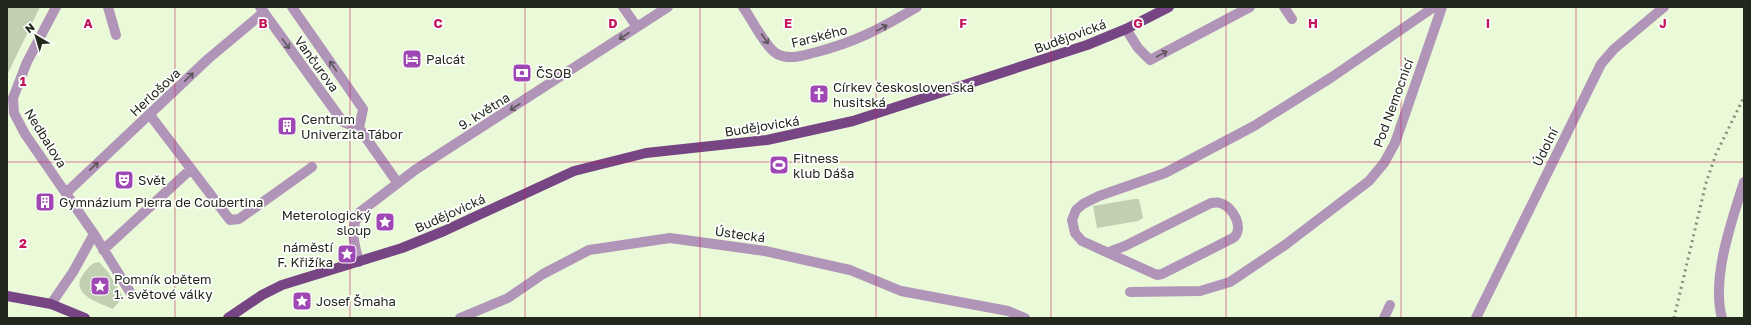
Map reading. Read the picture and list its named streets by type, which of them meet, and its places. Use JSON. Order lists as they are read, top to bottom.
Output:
{
  "streets": {
    "main road": ["Budějovická"],
    "street": [
      "Farského",
      "Vančurova",
      "Herlošova",
      "Pod Nemocnicí",
      "9. května",
      "Nedbalova",
      "Údolní",
      "Ústecká"
    ]
  },
  "crossings": [
    ["Budějovická", "9. května"],
    ["Vančurova", "Herlošova"],
    ["Herlošova", "Nedbalova"]
  ],
  "one_way": ["Farského", "9. května"],
  "places": {
    "hotel": ["Palcát"],
    "bank": ["ČSOB"],
    "church": ["Církev československá husitská"],
    "building": ["Centrum Univerzita Tábor", "Gymnázium Pierra de Coubertina"],
    "sports": ["Fitness klub Dáša"],
    "theatre": ["Svět"],
    "place": [
      "Meterologický sloup",
      "náměstí F. Křižíka",
      "Pomník obětem 1. světové války",
      "Josef Šmaha"
    ]
  },
  "north": "top left",
  "grid": {
    "columns": [
      "A",
      "B",
      "C",
      "D",
      "E",
      "F",
      "G",
      "H",
      "I",
      "J"
    ],
    "rows": ["1", "2"]
  }
}
